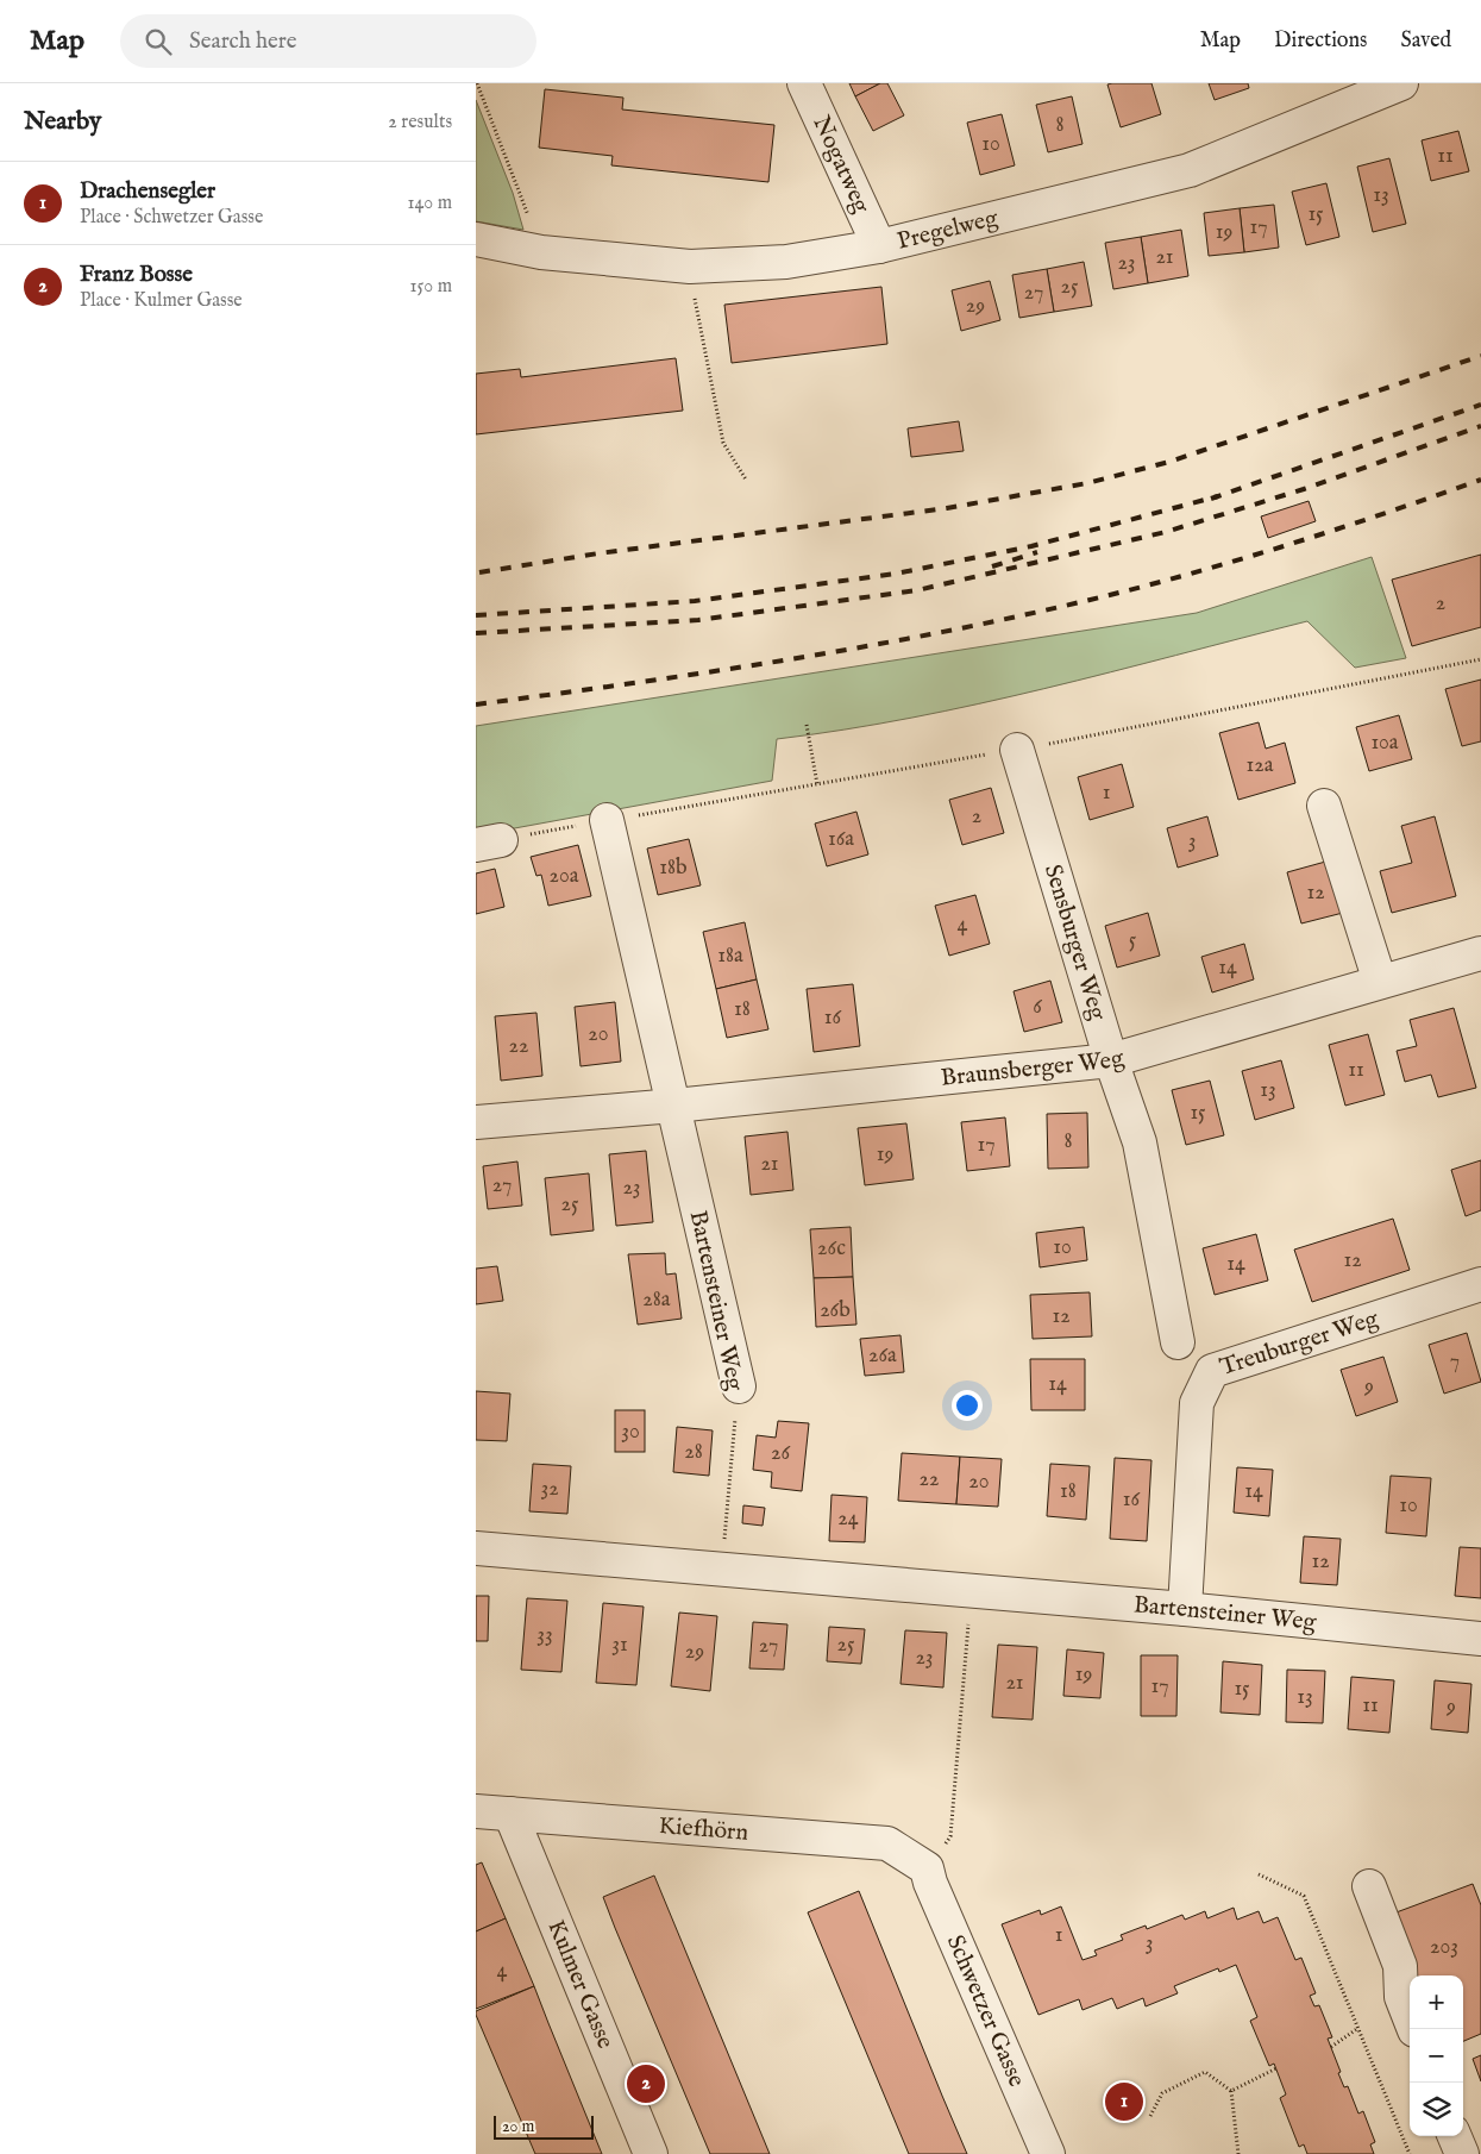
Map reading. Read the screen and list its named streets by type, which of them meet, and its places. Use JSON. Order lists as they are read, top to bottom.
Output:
{
  "streets": {
    "street": [
      "Nogatweg",
      "Pregelweg",
      "Sensburger Weg",
      "Braunsberger Weg",
      "Bartensteiner Weg",
      "Treuburger Weg",
      "Kiefhörn",
      "Kulmer Gasse",
      "Schwetzer Gasse"
    ]
  },
  "crossings": [
    ["Nogatweg", "Pregelweg"],
    ["Sensburger Weg", "Braunsberger Weg"],
    ["Braunsberger Weg", "Bartensteiner Weg"],
    ["Bartensteiner Weg", "Treuburger Weg"],
    ["Kiefhörn", "Kulmer Gasse"],
    ["Kiefhörn", "Schwetzer Gasse"]
  ],
  "house_numbers": [
    "8",
    "10",
    "11",
    "13",
    "15",
    "17",
    "19",
    "21",
    "23",
    "25",
    "27",
    "29",
    "2",
    "10a",
    "12a",
    "1",
    "2",
    "16a",
    "3",
    "18b",
    "20a",
    "12",
    "4",
    "5",
    "18a",
    "14",
    "6",
    "18",
    "16",
    "20",
    "22",
    "11",
    "13",
    "15",
    "8",
    "17",
    "19",
    "21",
    "27",
    "23",
    "25",
    "10",
    "26c",
    "12",
    "14",
    "28a",
    "26b",
    "12",
    "26a",
    "7",
    "14",
    "9",
    "30",
    "28",
    "26",
    "22",
    "20",
    "32",
    "18",
    "14",
    "16",
    "10",
    "24",
    "12",
    "33",
    "31",
    "25",
    "27",
    "29",
    "23",
    "19",
    "21",
    "17",
    "15",
    "13",
    "11",
    "9",
    "1",
    "3",
    "203",
    "4"
  ],
  "scale_bar": "20 m",
  "page": {
    "header": "Map",
    "search": "Search here",
    "nav": ["Map", "Directions", "Saved"],
    "heading": ["Nearby", "2 results"],
    "list": [
      {
        "mark": "1",
        "name": "Drachensegler",
        "note": "Place · Schwetzer Gasse",
        "value": "140 m"
      },
      {
        "mark": "2",
        "name": "Franz Bosse",
        "note": "Place · Kulmer Gasse",
        "value": "150 m"
      }
    ],
    "map_buttons": ["+", "−"],
    "pins": ["2", "1"],
    "scale": "20 m"
  }
}
